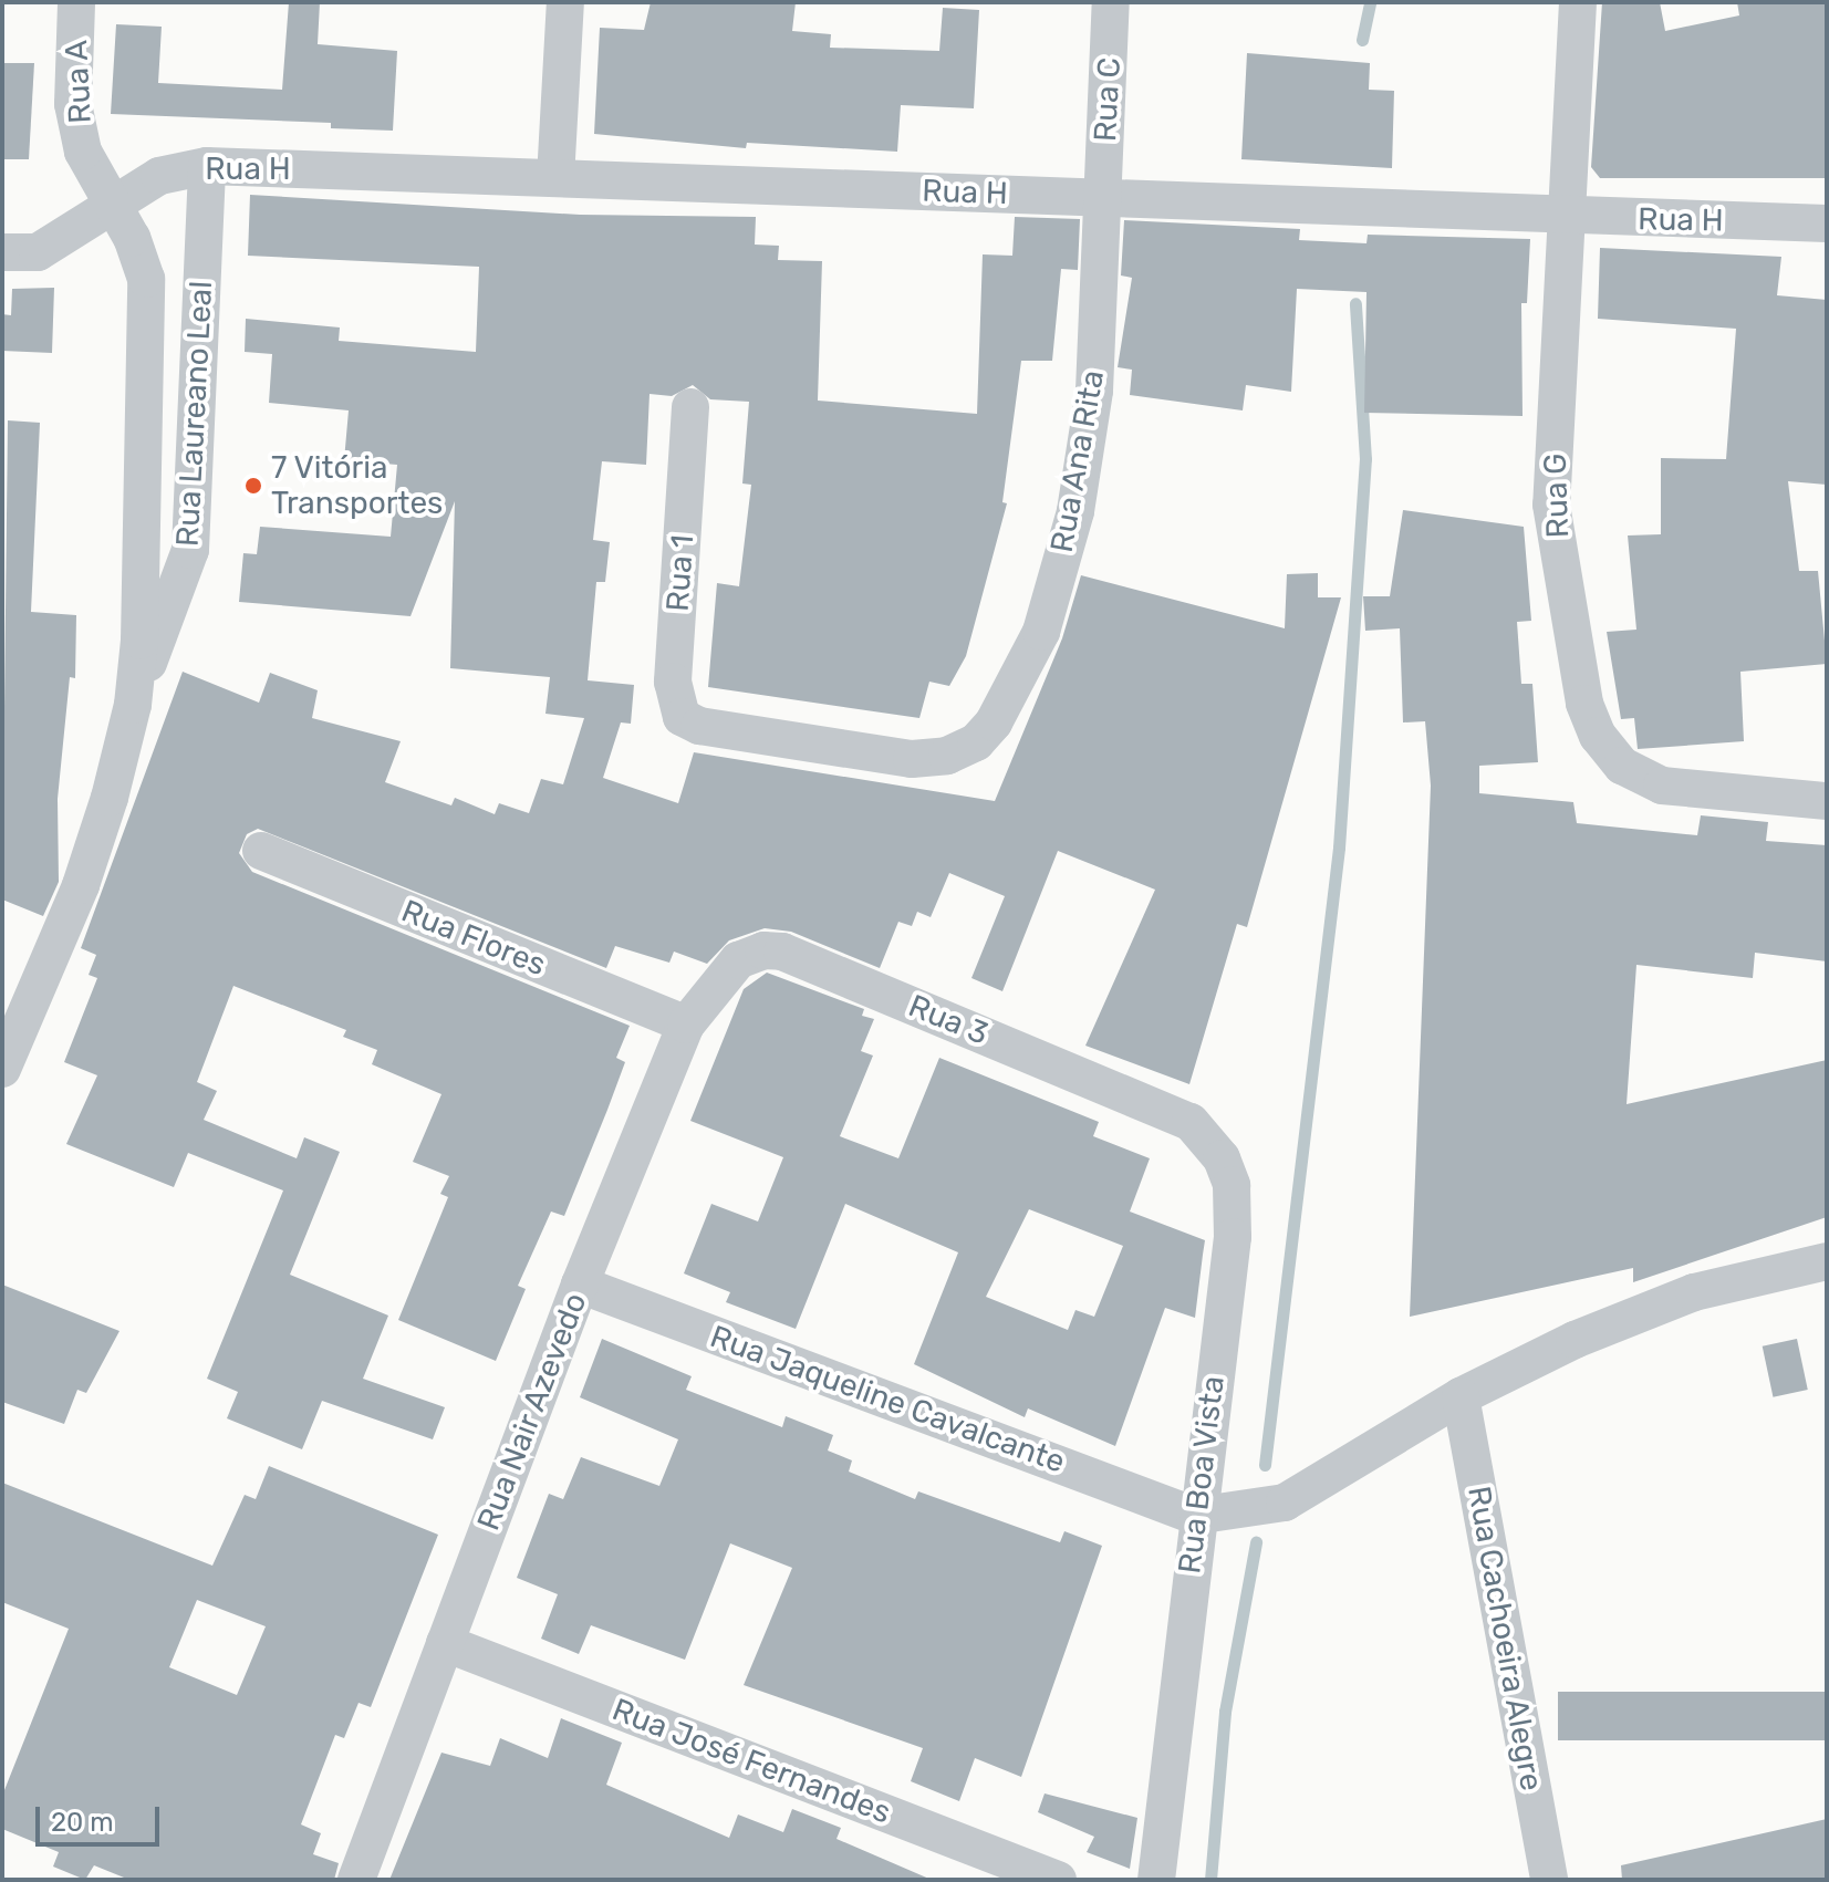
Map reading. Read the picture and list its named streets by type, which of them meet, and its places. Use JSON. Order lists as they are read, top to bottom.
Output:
{
  "streets": {
    "street": [
      "Rua A",
      "Rua C",
      "Rua H",
      "Rua Laureano Leal",
      "Rua Ana Rita",
      "Rua G",
      "Rua 1",
      "Rua Flores",
      "Rua 3",
      "Rua Jaqueline Cavalcante",
      "Rua Nair Azevedo",
      "Rua Boa Vista",
      "Rua Cachoeira Alegre",
      "Rua José Fernandes"
    ]
  },
  "crossings": [
    ["Rua A", "Rua H"],
    ["Rua A", "Rua Laureano Leal"],
    ["Rua C", "Rua H"],
    ["Rua C", "Rua Ana Rita"],
    ["Rua H", "Rua Laureano Leal"],
    ["Rua H", "Rua Ana Rita"],
    ["Rua H", "Rua G"],
    ["Rua Ana Rita", "Rua 1"],
    ["Rua Flores", "Rua Nair Azevedo"],
    ["Rua 3", "Rua Nair Azevedo"],
    ["Rua 3", "Rua Boa Vista"],
    ["Rua Jaqueline Cavalcante", "Rua Nair Azevedo"],
    ["Rua Jaqueline Cavalcante", "Rua Boa Vista"],
    ["Rua Nair Azevedo", "Rua José Fernandes"]
  ],
  "places": ["7 Vitória Transportes"],
  "scale_bar": "20 m"
}
